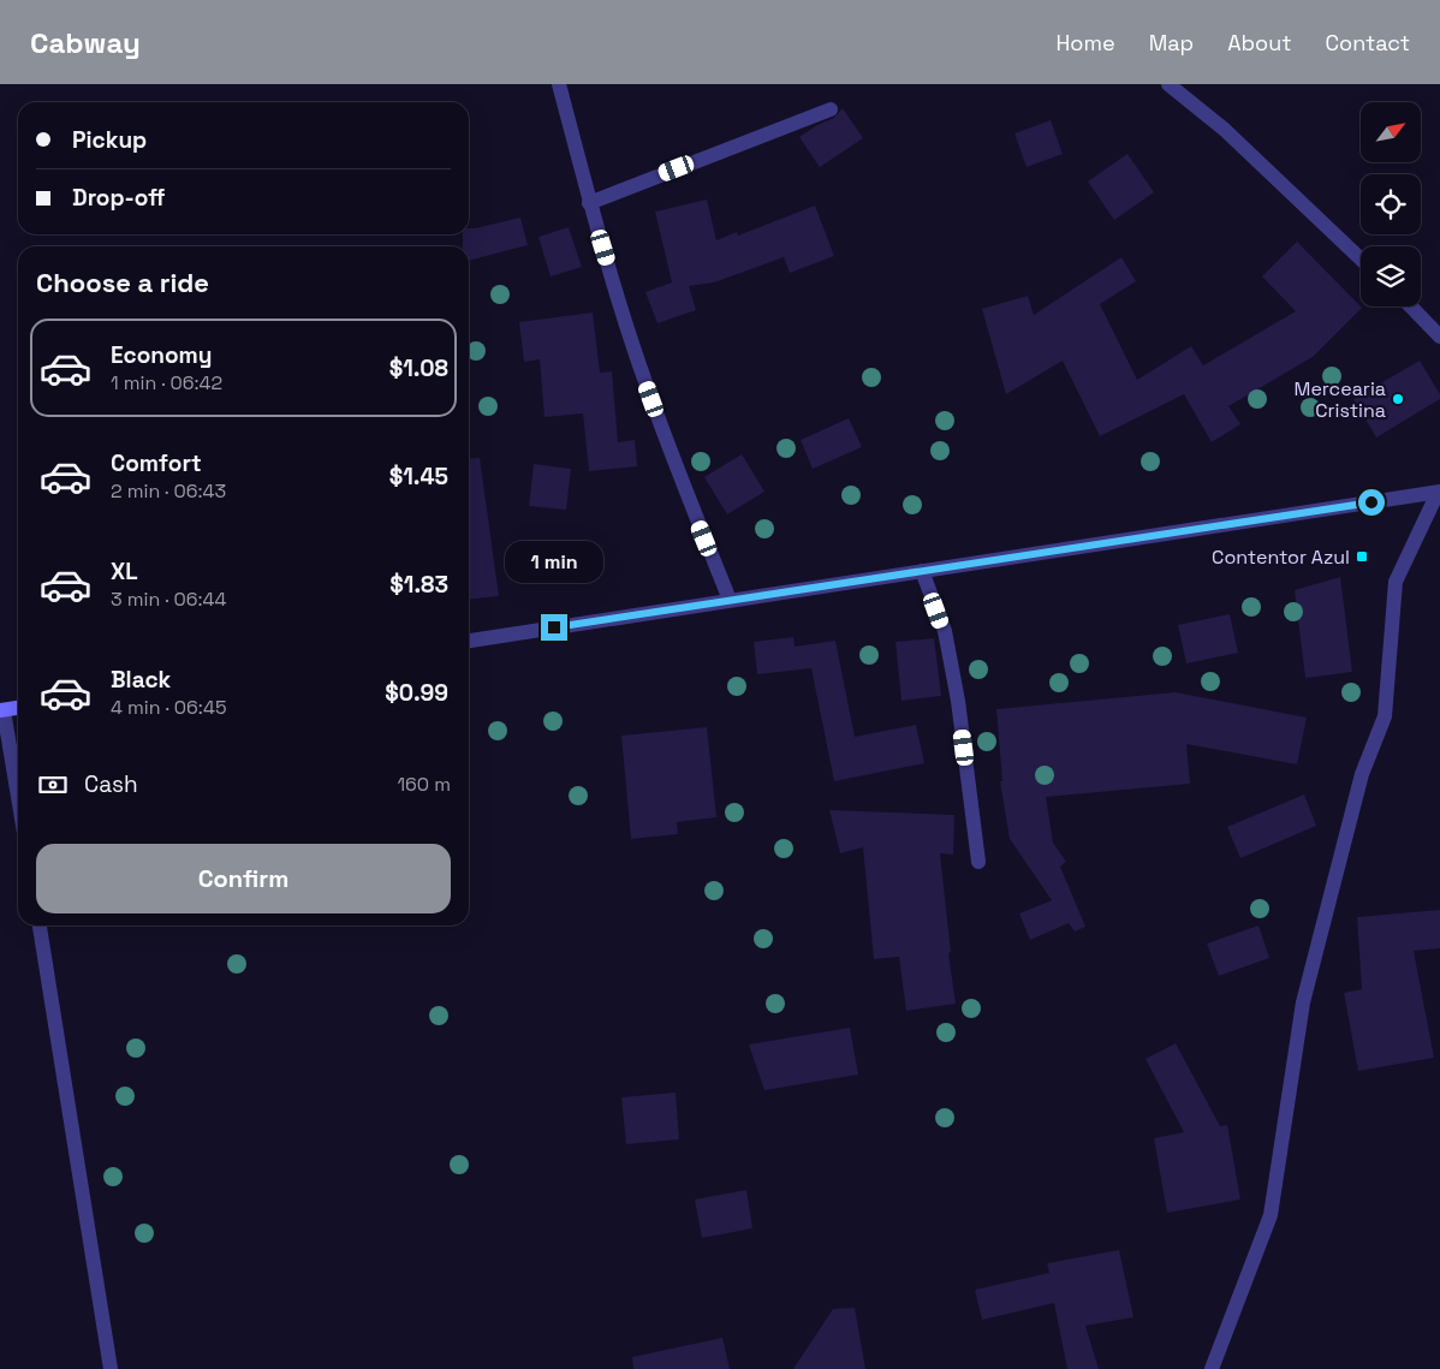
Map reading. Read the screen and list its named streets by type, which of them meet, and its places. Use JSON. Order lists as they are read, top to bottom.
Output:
{
  "places": {
    "other": ["Mercearia Cristina"],
    "transit": ["Contentor Azul"]
  },
  "north": "top right",
  "page": {
    "header": "Cabway",
    "nav": [
      "Home",
      "Map",
      "About",
      "Contact"
    ],
    "banner": ["Pickup", "Drop-off"],
    "heading": "Choose a ride",
    "list": [
      {
        "name": "Economy",
        "note": "1 min · 06:42",
        "value": "$1.08"
      },
      {
        "name": "Comfort",
        "note": "2 min · 06:43",
        "value": "$1.45"
      },
      {
        "name": "XL",
        "note": "3 min · 06:44",
        "value": "$1.83"
      },
      {
        "name": "Black",
        "note": "4 min · 06:45",
        "value": "$0.99"
      }
    ],
    "bubble": "1 min",
    "pay": ["Cash", "160 m"],
    "buttons": "Confirm"
  }
}
